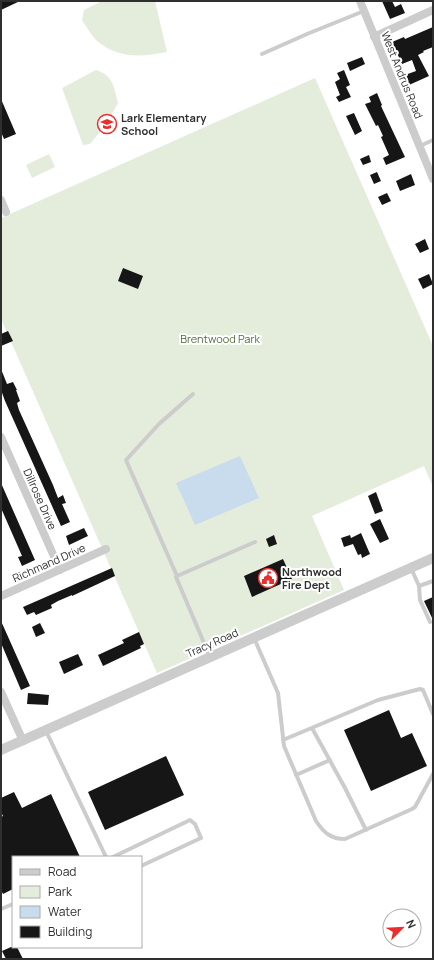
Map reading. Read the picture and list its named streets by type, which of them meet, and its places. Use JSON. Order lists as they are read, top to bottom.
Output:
{
  "streets": {
    "street": [
      "West Andrus Road",
      "Dillrose Drive",
      "Richmand Drive",
      "Tracy Road"
    ]
  },
  "crossings": [
    ["Dillrose Drive", "Richmand Drive"]
  ],
  "parks": ["Brentwood Park"],
  "places": {
    "school or university": ["Lark Elementary School"],
    "public building": ["Northwood Fire Dept"]
  },
  "legend": [
    "Road",
    "Park",
    "Water",
    "Building"
  ],
  "north": "top right"
}
